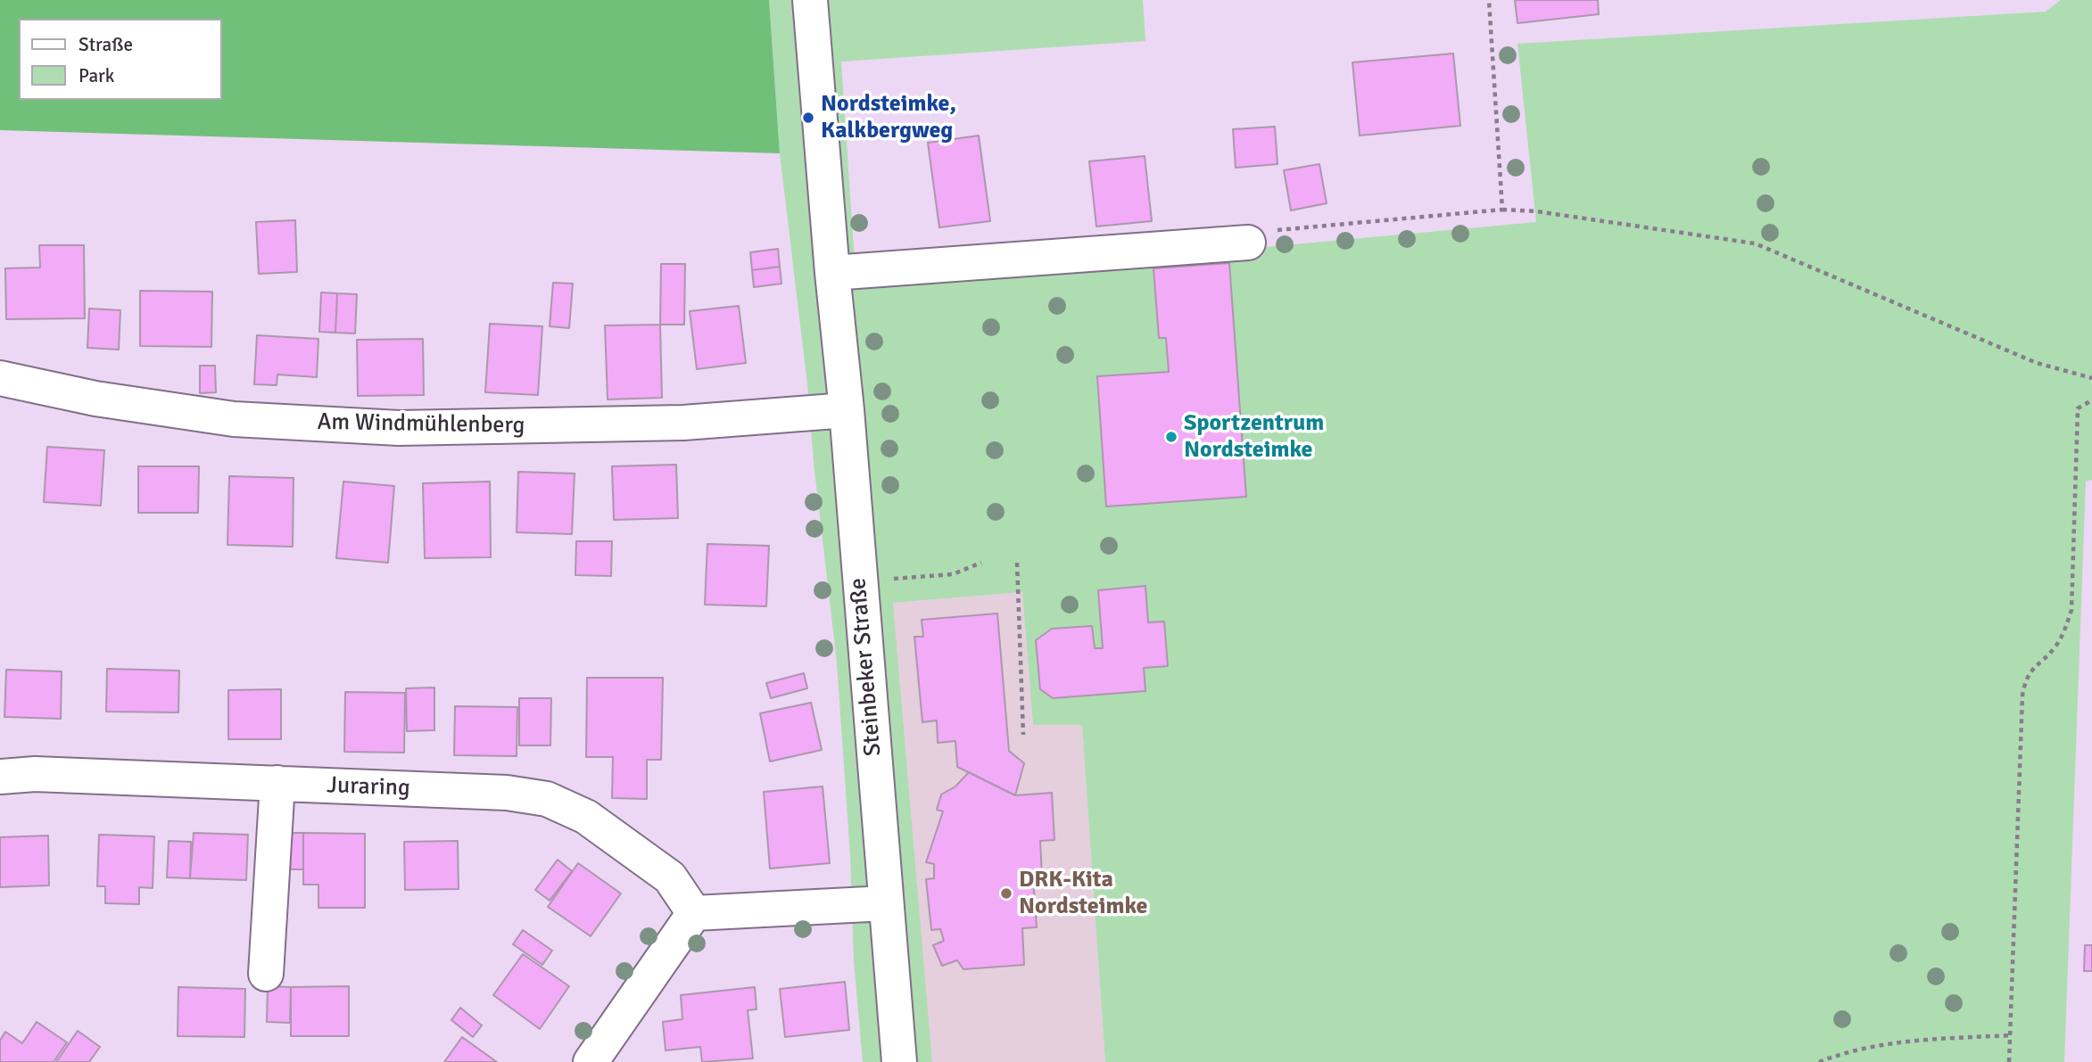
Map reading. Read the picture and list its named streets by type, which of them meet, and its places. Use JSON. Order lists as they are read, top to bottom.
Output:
{
  "streets": {
    "street": ["Am Windmühlenberg", "Steinbeker Straße", "Juraring"]
  },
  "crossings": [
    ["Am Windmühlenberg", "Steinbeker Straße"]
  ],
  "places": ["Nordsteimke, Kalkbergweg", "Sportzentrum Nordsteimke", "DRK-Kita Nordsteimke"],
  "legend": ["Straße", "Park"]
}
